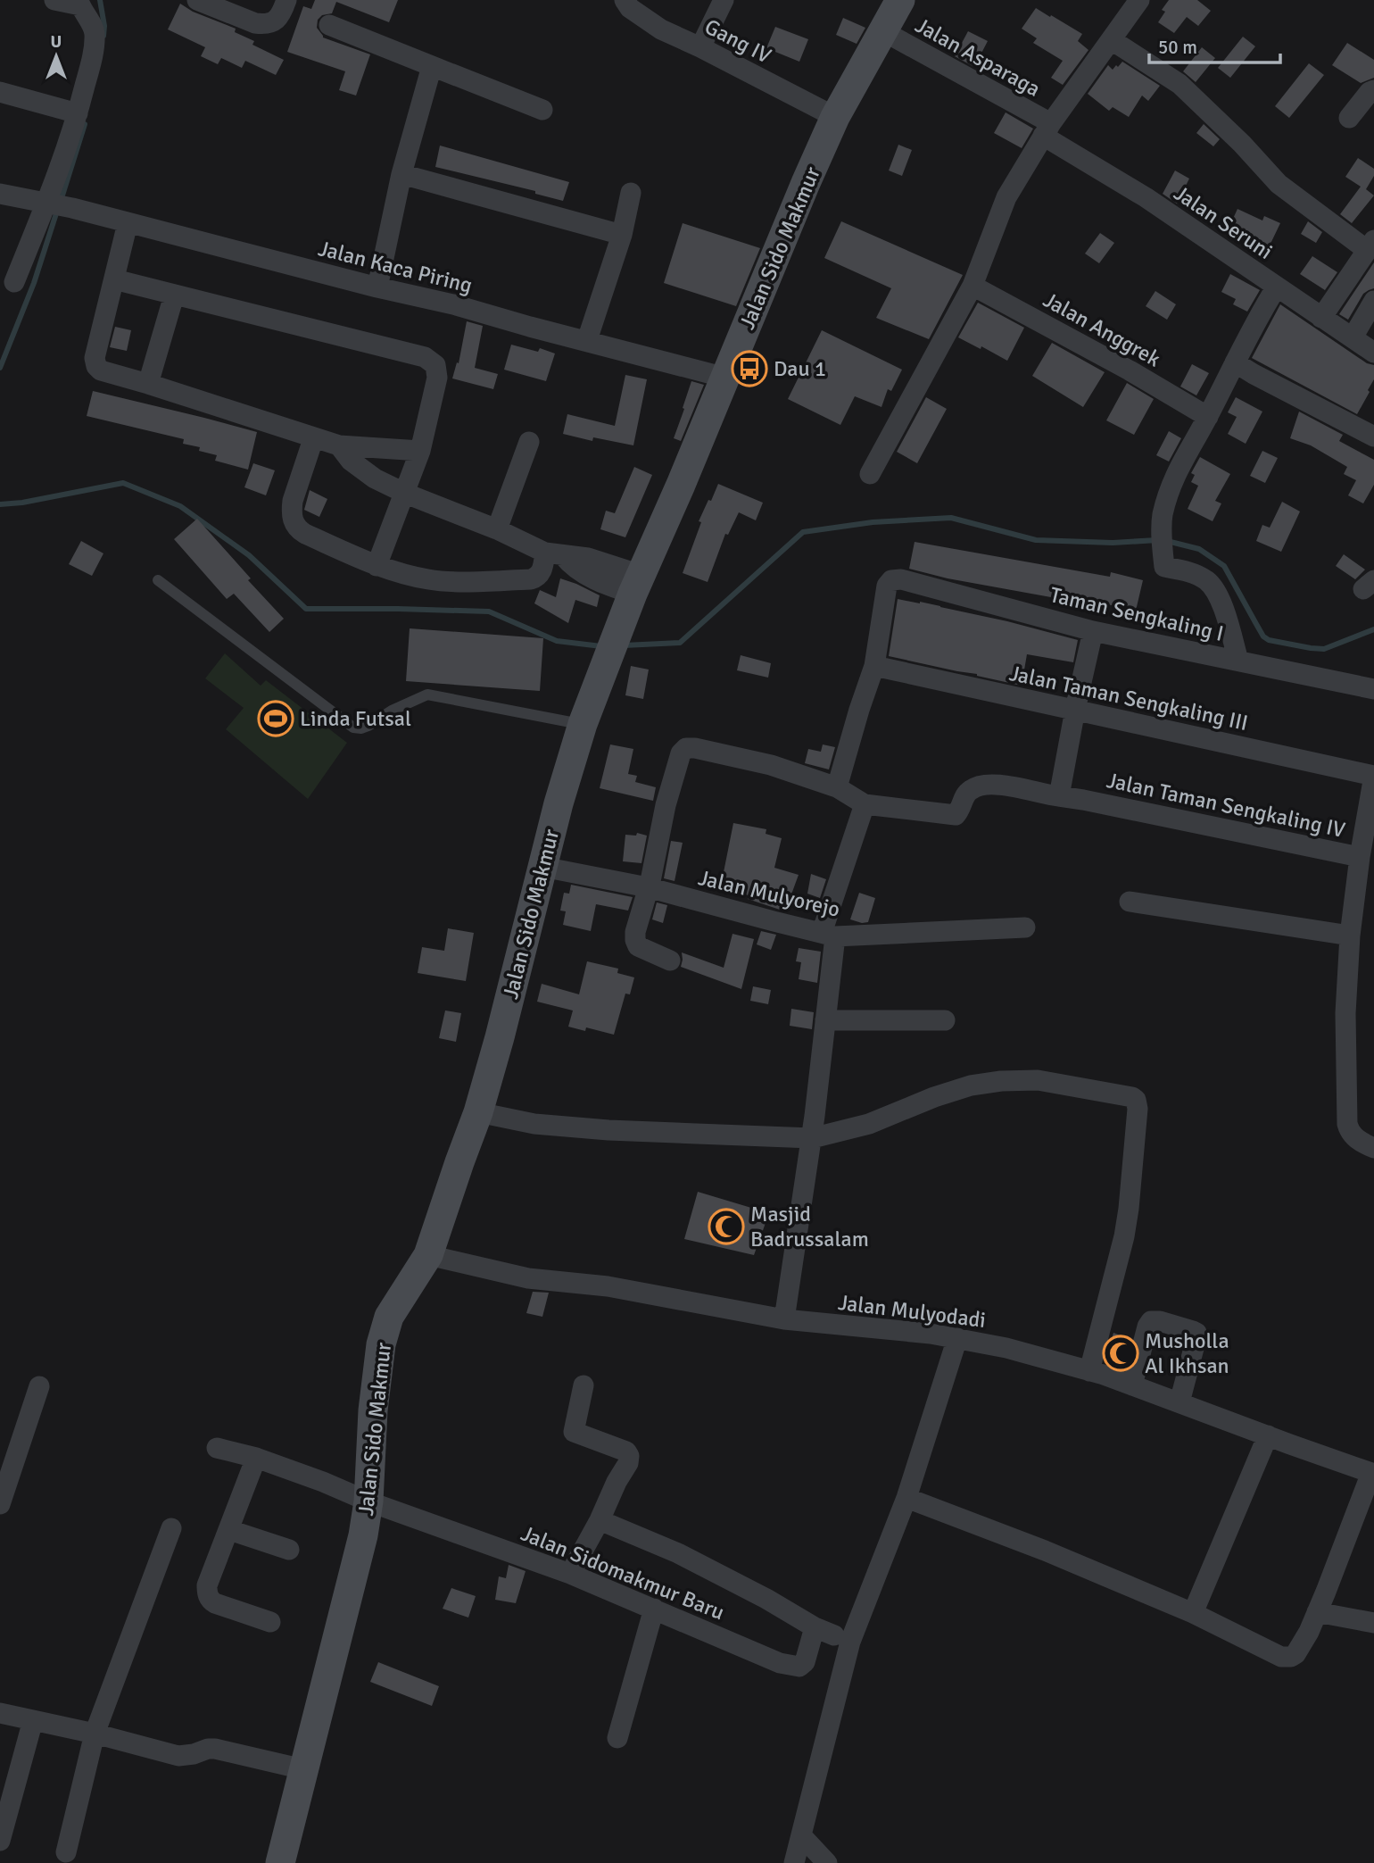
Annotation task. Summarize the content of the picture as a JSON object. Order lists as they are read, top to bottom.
{
  "streets": {
    "main road": ["Jalan Sido Makmur"],
    "street": [
      "Gang IV",
      "Jalan Asparaga",
      "Jalan Seruni",
      "Jalan Kaca Piring",
      "Jalan Anggrek",
      "Taman Sengkaling I",
      "Jalan Taman Sengkaling III",
      "Jalan Taman Sengkaling IV",
      "Jalan Mulyorejo",
      "Jalan Mulyodadi",
      "Jalan Sidomakmur Baru"
    ]
  },
  "crossings": [
    ["Gang IV", "Jalan Sido Makmur"],
    ["Jalan Asparaga", "Jalan Seruni"],
    ["Jalan Asparaga", "Jalan Sido Makmur"],
    ["Jalan Sido Makmur", "Jalan Kaca Piring"],
    ["Jalan Sido Makmur", "Jalan Mulyorejo"],
    ["Jalan Sido Makmur", "Jalan Mulyodadi"],
    ["Jalan Sido Makmur", "Jalan Sidomakmur Baru"],
    ["Taman Sengkaling I", "Jalan Taman Sengkaling III"]
  ],
  "places": {
    "bus stop": ["Dau 1"],
    "sports": ["Linda Futsal"],
    "mosque": ["Masjid Badrussalam", "Musholla Al Ikhsan"]
  },
  "scale_bar": "50 m",
  "north": "top"
}
